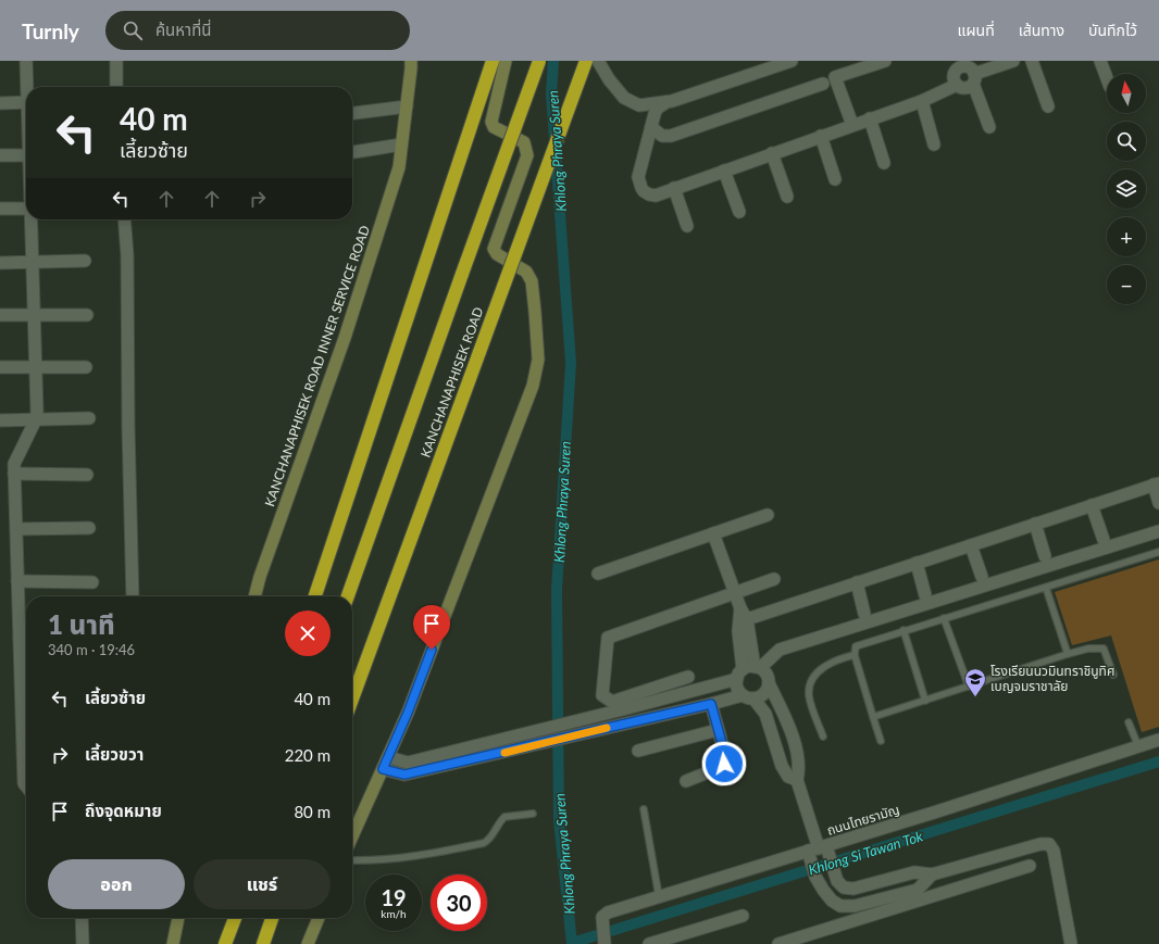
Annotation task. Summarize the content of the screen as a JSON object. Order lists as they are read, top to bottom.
{
  "streets": {
    "highway": ["KANCHANAPHISEK ROAD"],
    "main road": ["KANCHANAPHISEK ROAD INNER SERVICE ROAD"],
    "street": ["ถนนไทยรามัญ"]
  },
  "water": ["Khlong Phraya Suren", "Khlong Si Tawan Tok"],
  "places": {
    "school or university": ["โรงเรียนนวมินทราชินูทิศ เบญจมราชาลัย"]
  },
  "north": "top",
  "page": {
    "header": "Turnly",
    "search": "ค้นหาที่นี่",
    "nav": ["แผนที่", "เส้นทาง", "บันทึกไว้"],
    "map_buttons": ["+", "−"],
    "turn": ["40 m", "เลี้ยวซ้าย"],
    "heading": ["1 นาที", "340 m · 19:46"],
    "list": [
      {
        "name": "เลี้ยวซ้าย",
        "value": "40 m"
      },
      {
        "name": "เลี้ยวขวา",
        "value": "220 m"
      },
      {
        "name": "ถึงจุดหมาย",
        "value": "80 m"
      }
    ],
    "buttons": ["ออก", "แชร์"],
    "speed": "19 km/h",
    "limit": "30"
  }
}
